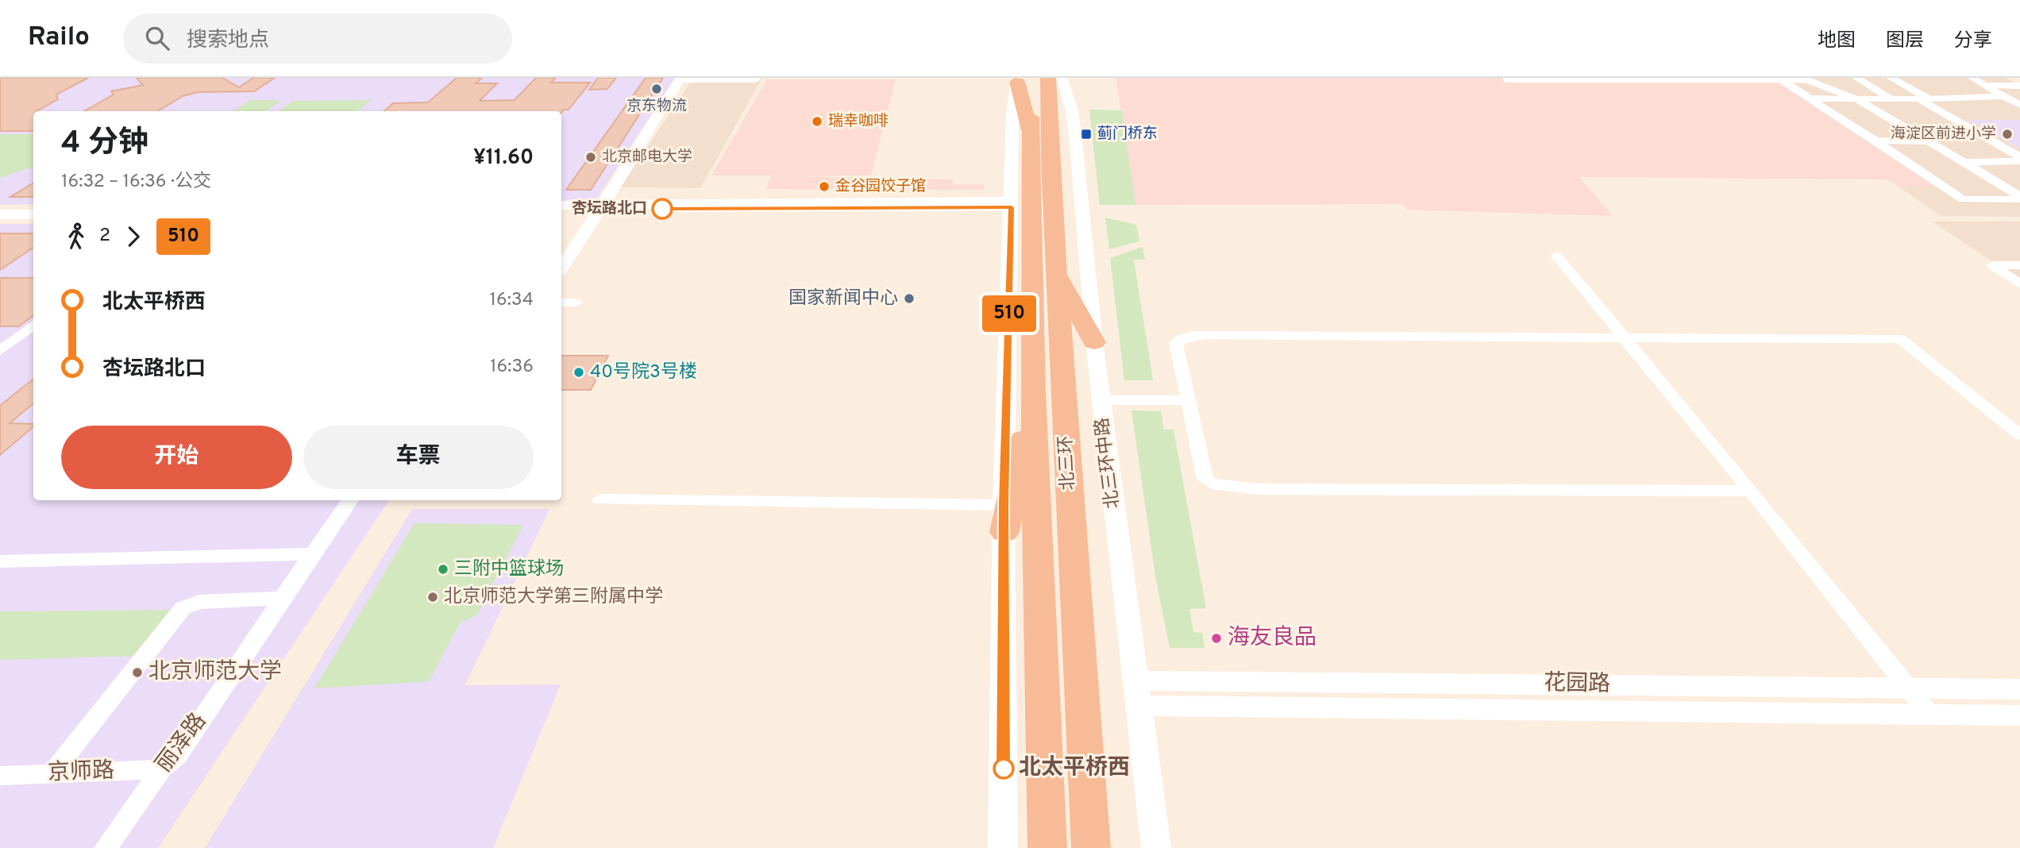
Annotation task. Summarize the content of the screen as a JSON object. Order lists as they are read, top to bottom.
{
  "streets": {
    "highway": ["北三环"],
    "street": [
      "北三环中路",
      "花园路",
      "丽泽路",
      "京师路"
    ]
  },
  "crossings": [
    ["北三环", "北三环中路"],
    ["北三环中路", "花园路"],
    ["丽泽路", "京师路"]
  ],
  "places": {
    "other": [
      "京东物流",
      "瑞幸咖啡",
      "海淀区前进小学",
      "北京邮电大学",
      "金谷园饺子馆",
      "杏坛路北口",
      "国家新闻中心",
      "40号院3号楼",
      "三附中篮球场",
      "北京师范大学第三附属中学",
      "海友良品",
      "北京师范大学",
      "北太平桥西"
    ],
    "transit": ["蓟门桥东"]
  },
  "lines": ["bus line 510"],
  "page": {
    "header": "Railo",
    "search": "搜索地点",
    "nav": ["地图", "图层", "分享"],
    "on_map": "510",
    "heading": ["4 分钟", "16:32 – 16:36 · 公交", "¥11.60"],
    "legs": ["2", "510"],
    "list": [
      {
        "name": "北太平桥西",
        "value": "16:34"
      },
      {
        "name": "杏坛路北口",
        "value": "16:36"
      }
    ],
    "buttons": ["开始", "车票"]
  }
}
